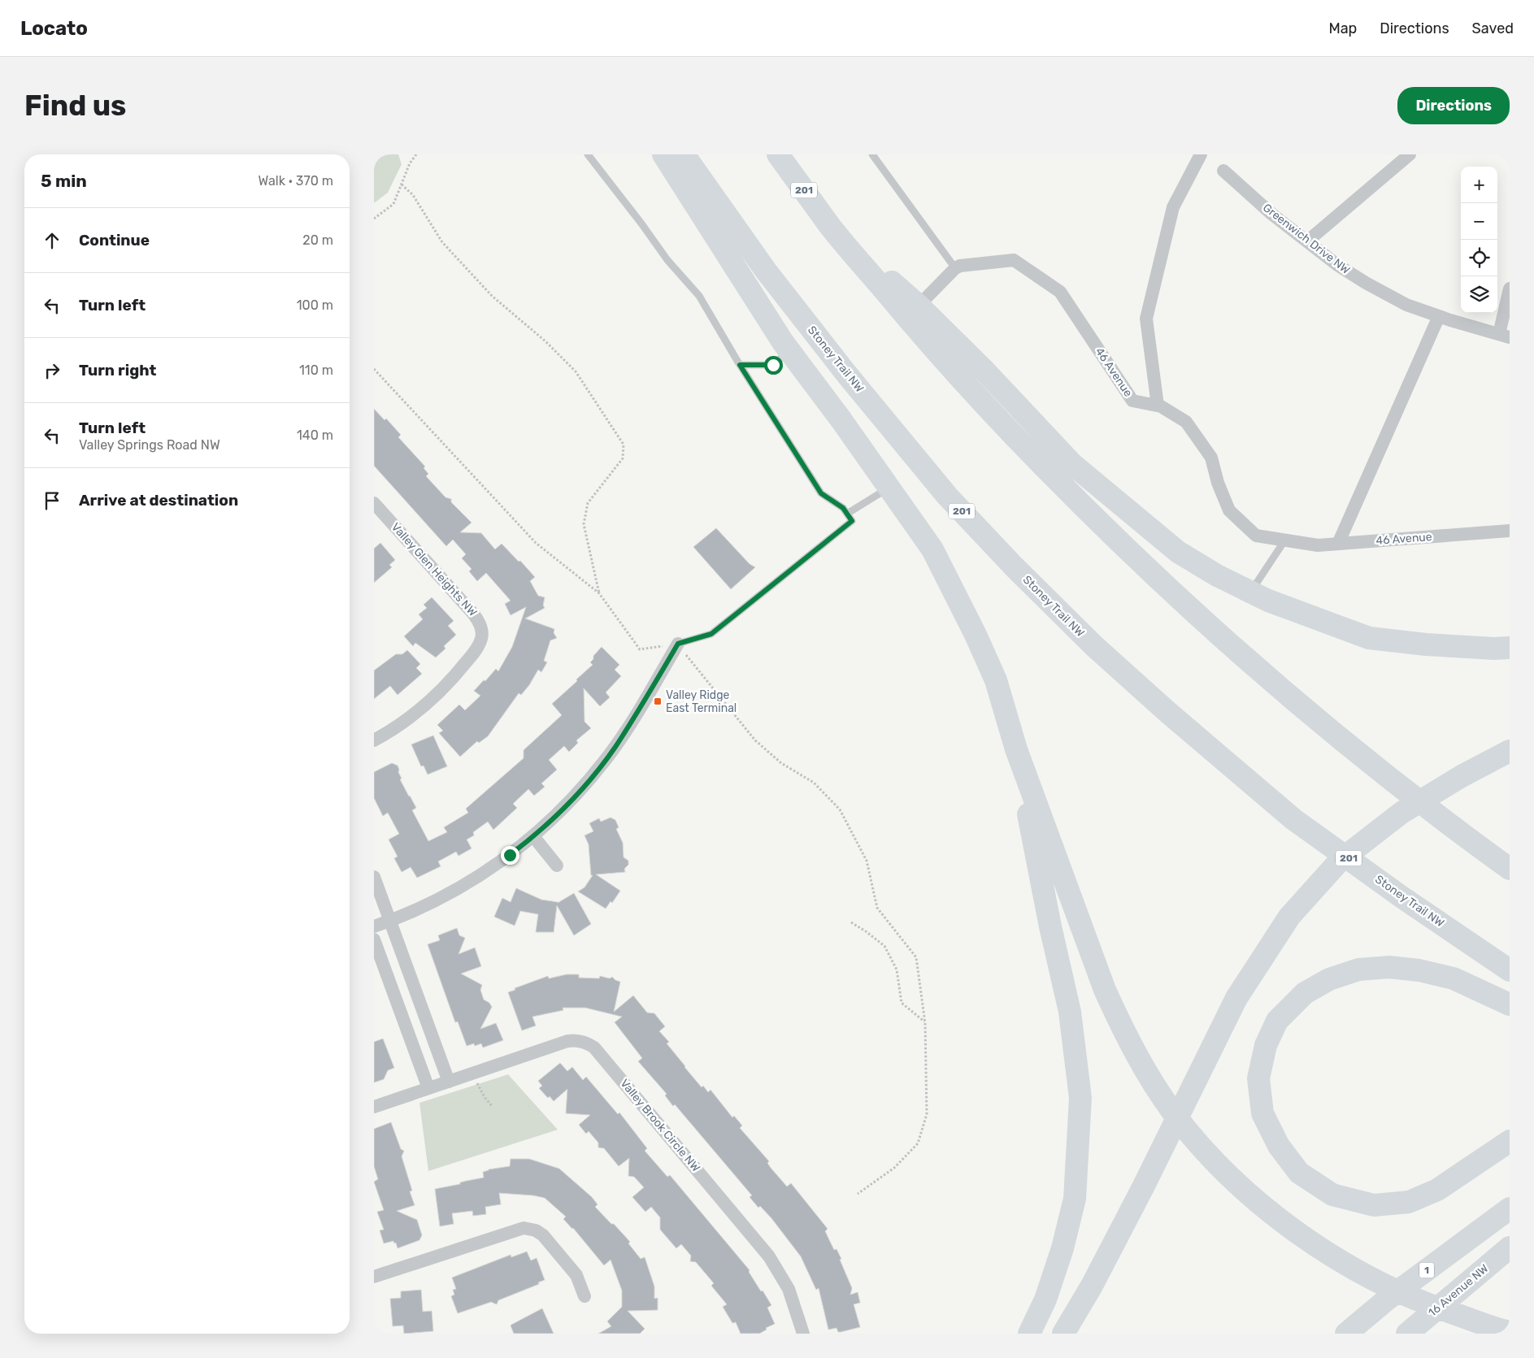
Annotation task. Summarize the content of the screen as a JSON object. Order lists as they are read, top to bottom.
{
  "streets": {
    "highway": [
      "201",
      "Stoney Trail NW",
      "1",
      "16 Avenue NW"
    ],
    "street": [
      "Greenwich Drive NW",
      "46 Avenue",
      "Valley Glen Heights NW",
      "Valley Brook Circle NW"
    ]
  },
  "places": {
    "transit": ["Valley Ridge East Terminal"]
  },
  "page": {
    "header": "Locato",
    "nav": ["Map", "Directions", "Saved"],
    "buttons": "Directions",
    "title": "Find us",
    "heading": ["5 min", "Walk · 370 m"],
    "map_buttons": ["+", "−"],
    "list": [
      ["Continue", "20 m"],
      ["Turn left", "100 m"],
      ["Turn right", "110 m"],
      ["Turn left", "Valley Springs Road NW", "140 m"],
      "Arrive at destination"
    ]
  }
}
